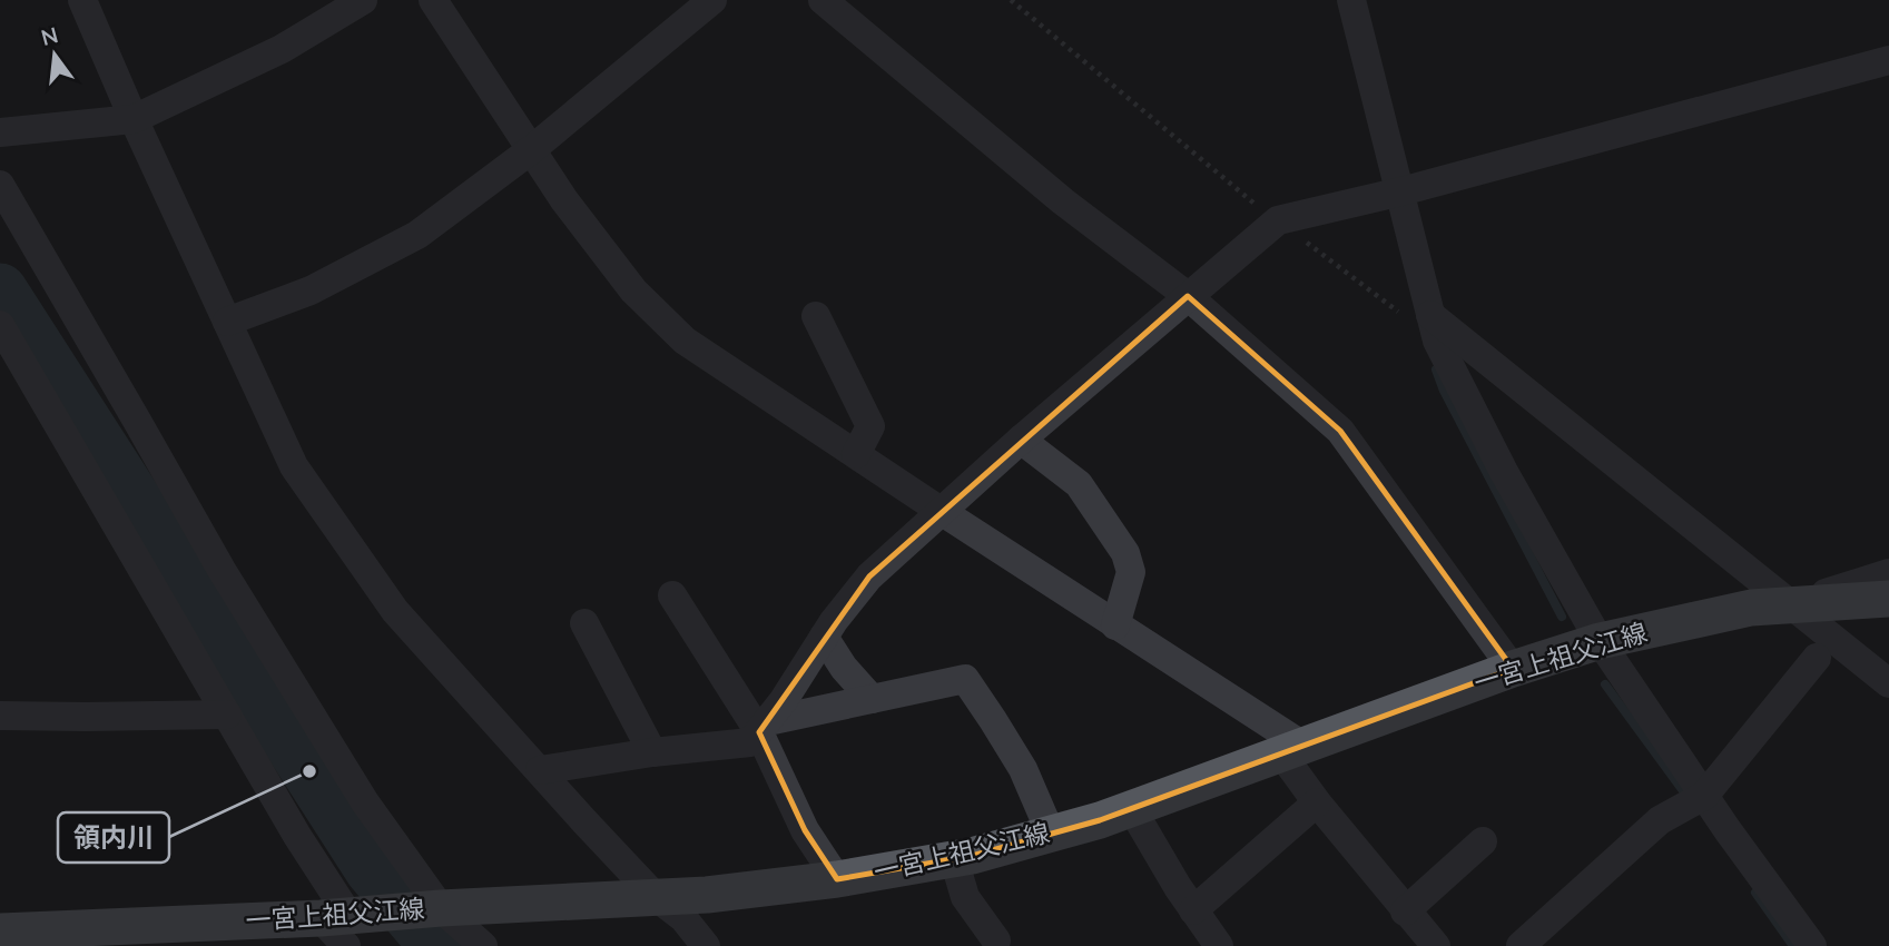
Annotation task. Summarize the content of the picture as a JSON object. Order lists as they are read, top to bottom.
{
  "streets": {
    "main road": ["一宮上祖父江線"]
  },
  "places": ["領内川"],
  "north": "top"
}
